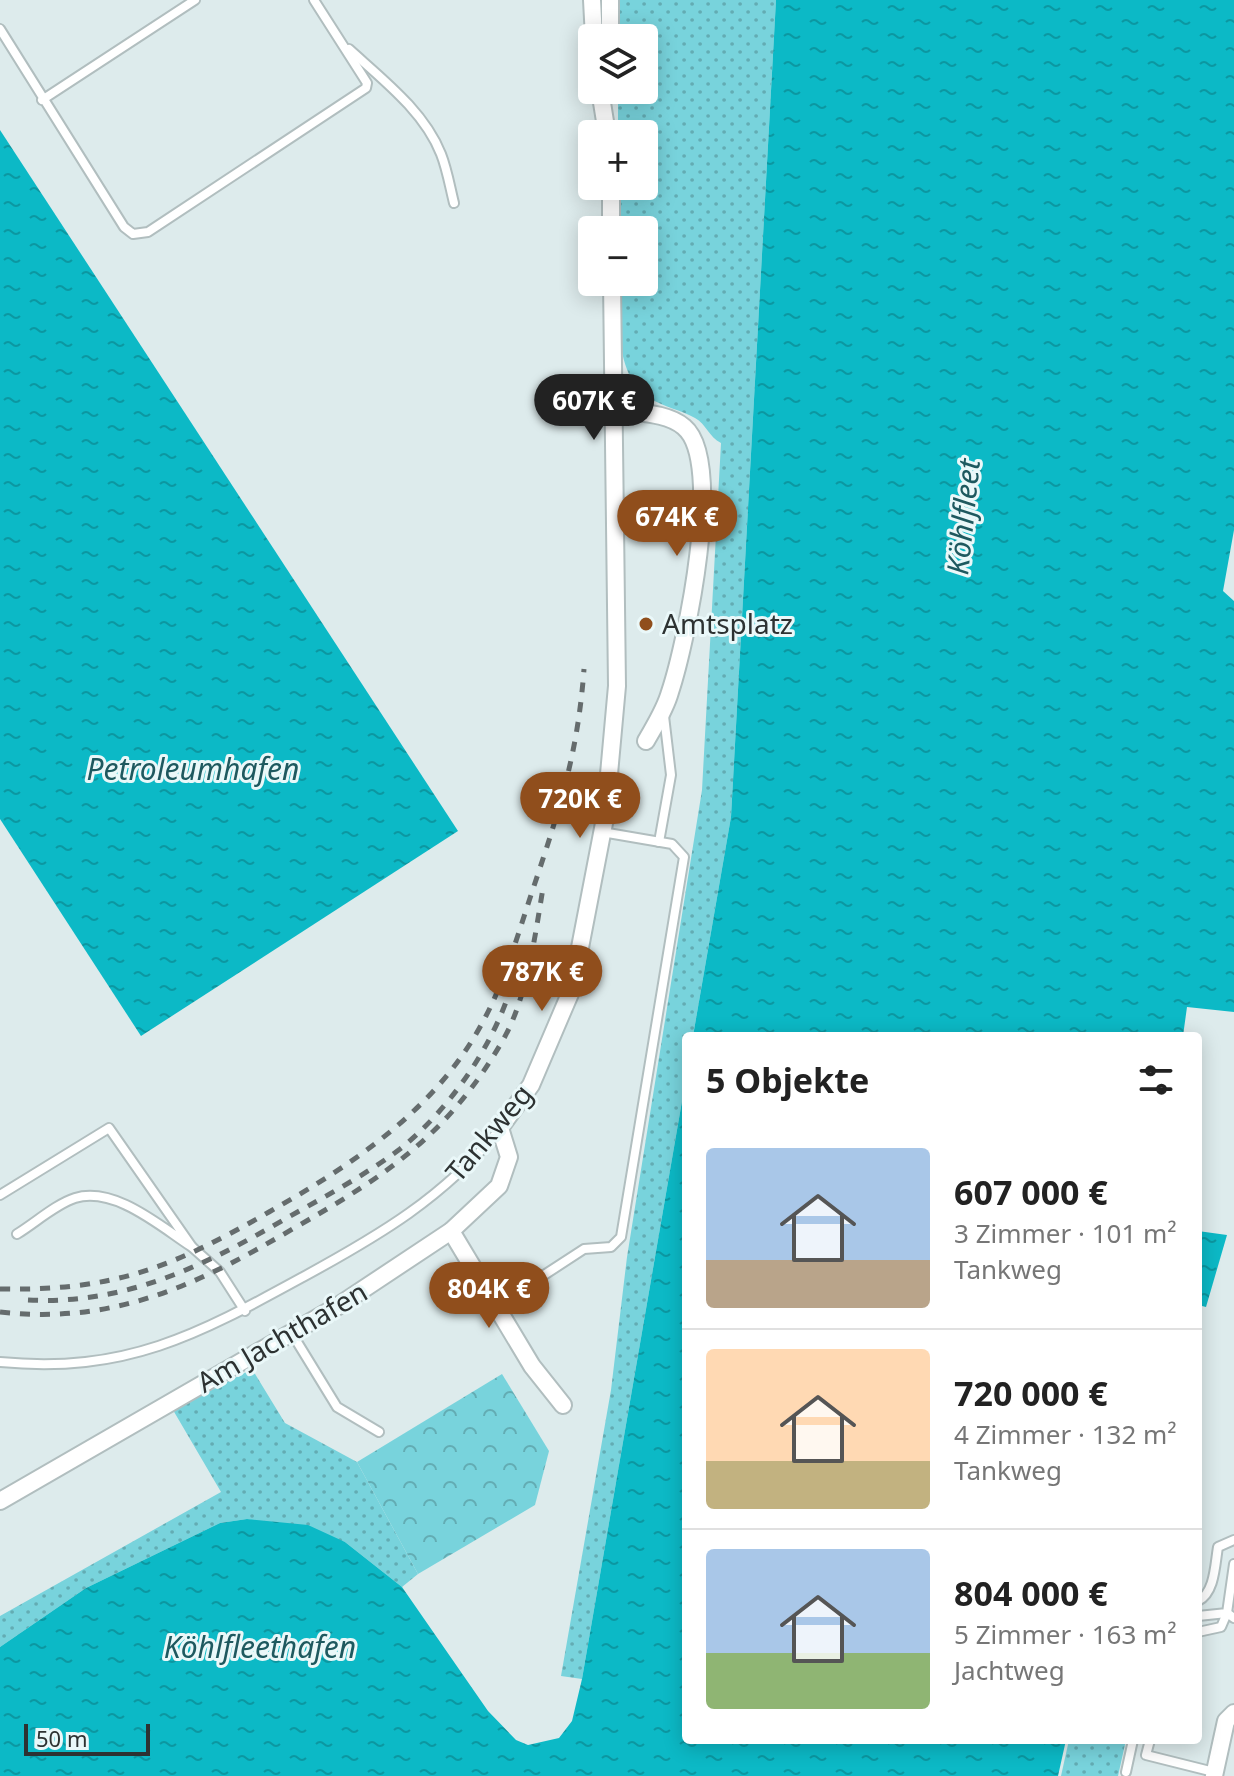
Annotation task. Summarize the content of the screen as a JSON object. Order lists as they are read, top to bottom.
{
  "streets": {
    "street": ["Tankweg", "Am Jachthafen"]
  },
  "crossings": [
    ["Tankweg", "Am Jachthafen"]
  ],
  "water": ["Köhlfleet", "Petroleumhafen", "Köhlfleethafen"],
  "places": ["Amtsplatz"],
  "scale_bar": "50 m",
  "page": {
    "map_buttons": ["+", "−"],
    "price": [
      "607K €",
      "674K €",
      "720K €",
      "787K €",
      "804K €"
    ],
    "heading": "5 Objekte",
    "list": [
      {
        "name": "607 000 €",
        "note": "3 Zimmer · 101 m² · Tankweg"
      },
      {
        "name": "720 000 €",
        "note": "4 Zimmer · 132 m² · Tankweg"
      },
      {
        "name": "804 000 €",
        "note": "5 Zimmer · 163 m² · Jachtweg"
      }
    ],
    "scale": "50 m"
  }
}
